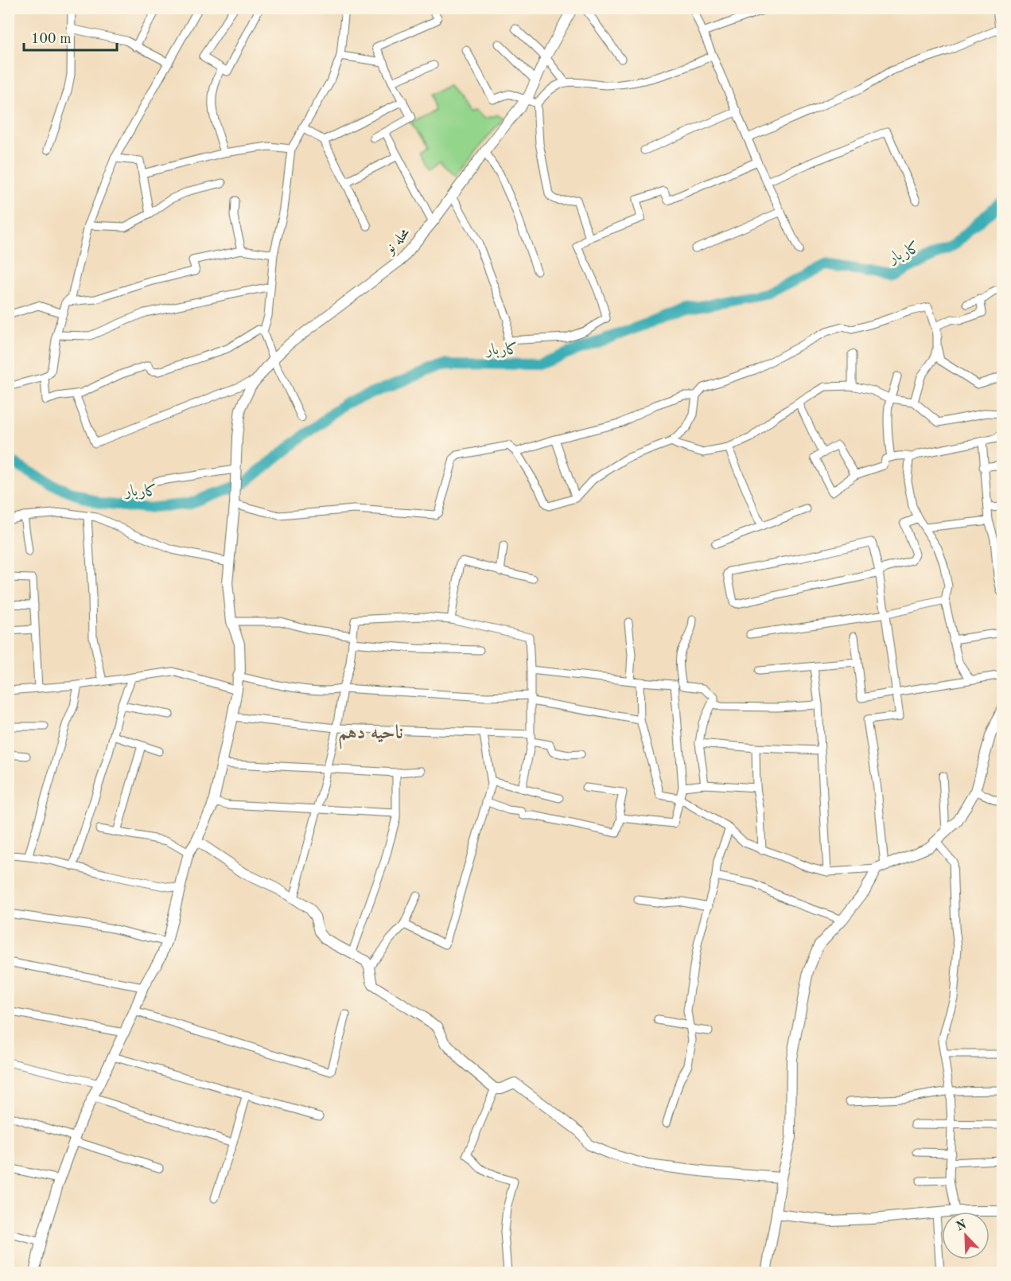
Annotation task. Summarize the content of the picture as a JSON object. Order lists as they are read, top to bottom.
{
  "streets": {
    "street": ["محله نو"]
  },
  "districts": ["ناحیه دهم"],
  "water": ["کاربار"],
  "scale_bar": "100 m",
  "north": "top left"
}
